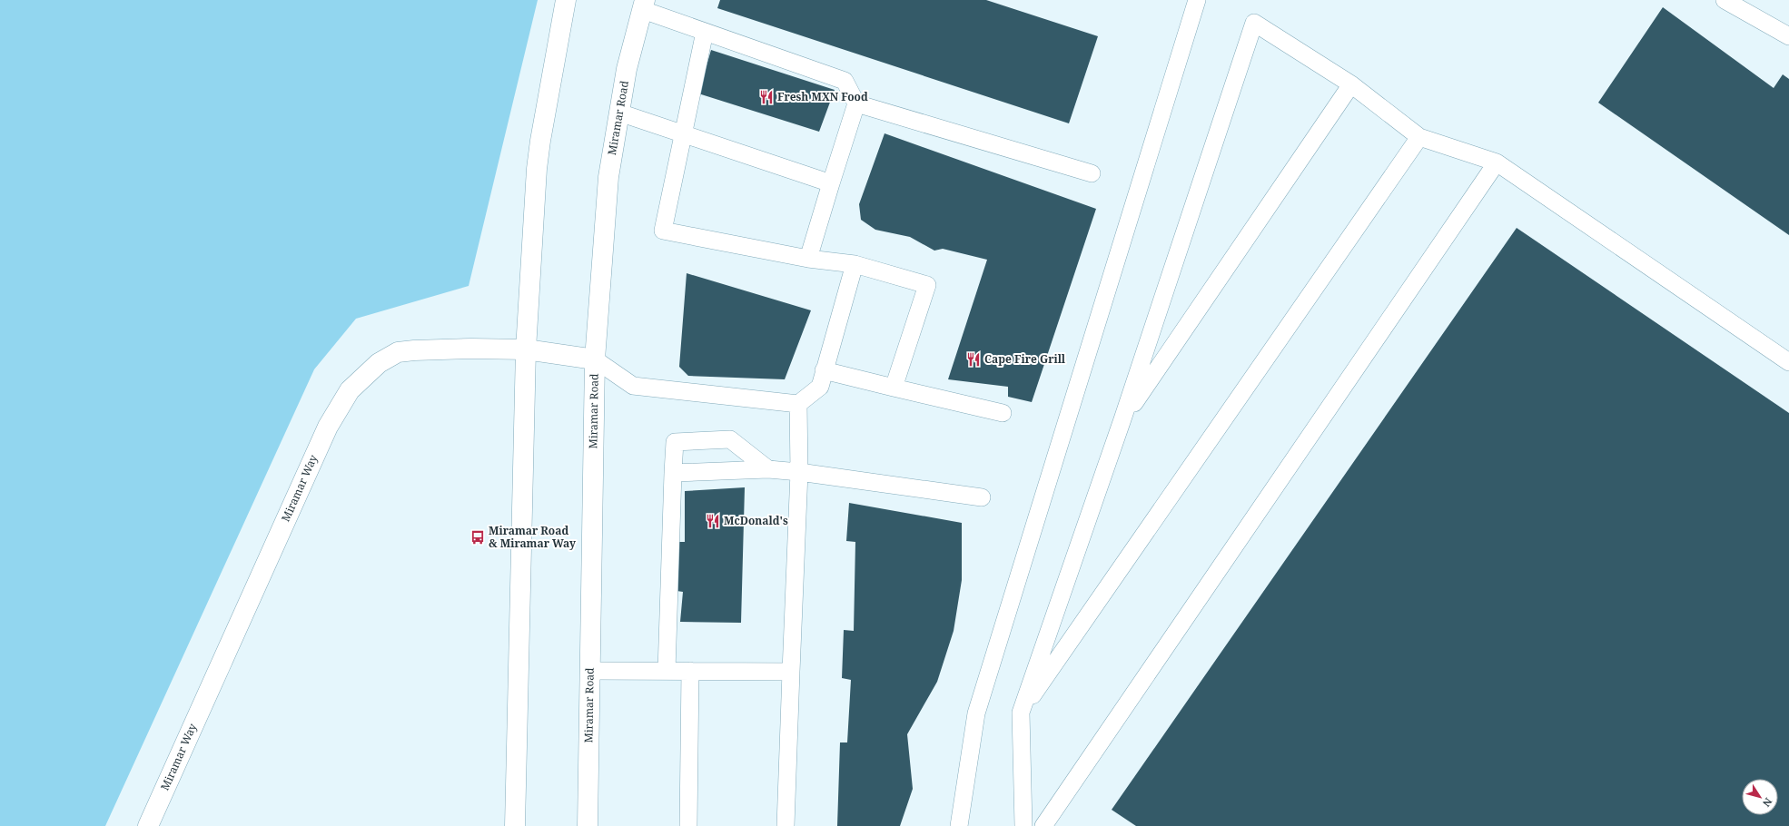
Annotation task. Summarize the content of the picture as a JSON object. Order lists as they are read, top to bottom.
{
  "streets": {
    "main road": ["Miramar Road", "Miramar Way"]
  },
  "crossings": [
    ["Miramar Road", "Miramar Way"]
  ],
  "places": {
    "restaurant": ["Fresh MXN Food", "Cape Fire Grill", "McDonald's"],
    "bus stop": ["Miramar Road & Miramar Way"]
  },
  "north": "bottom right"
}
